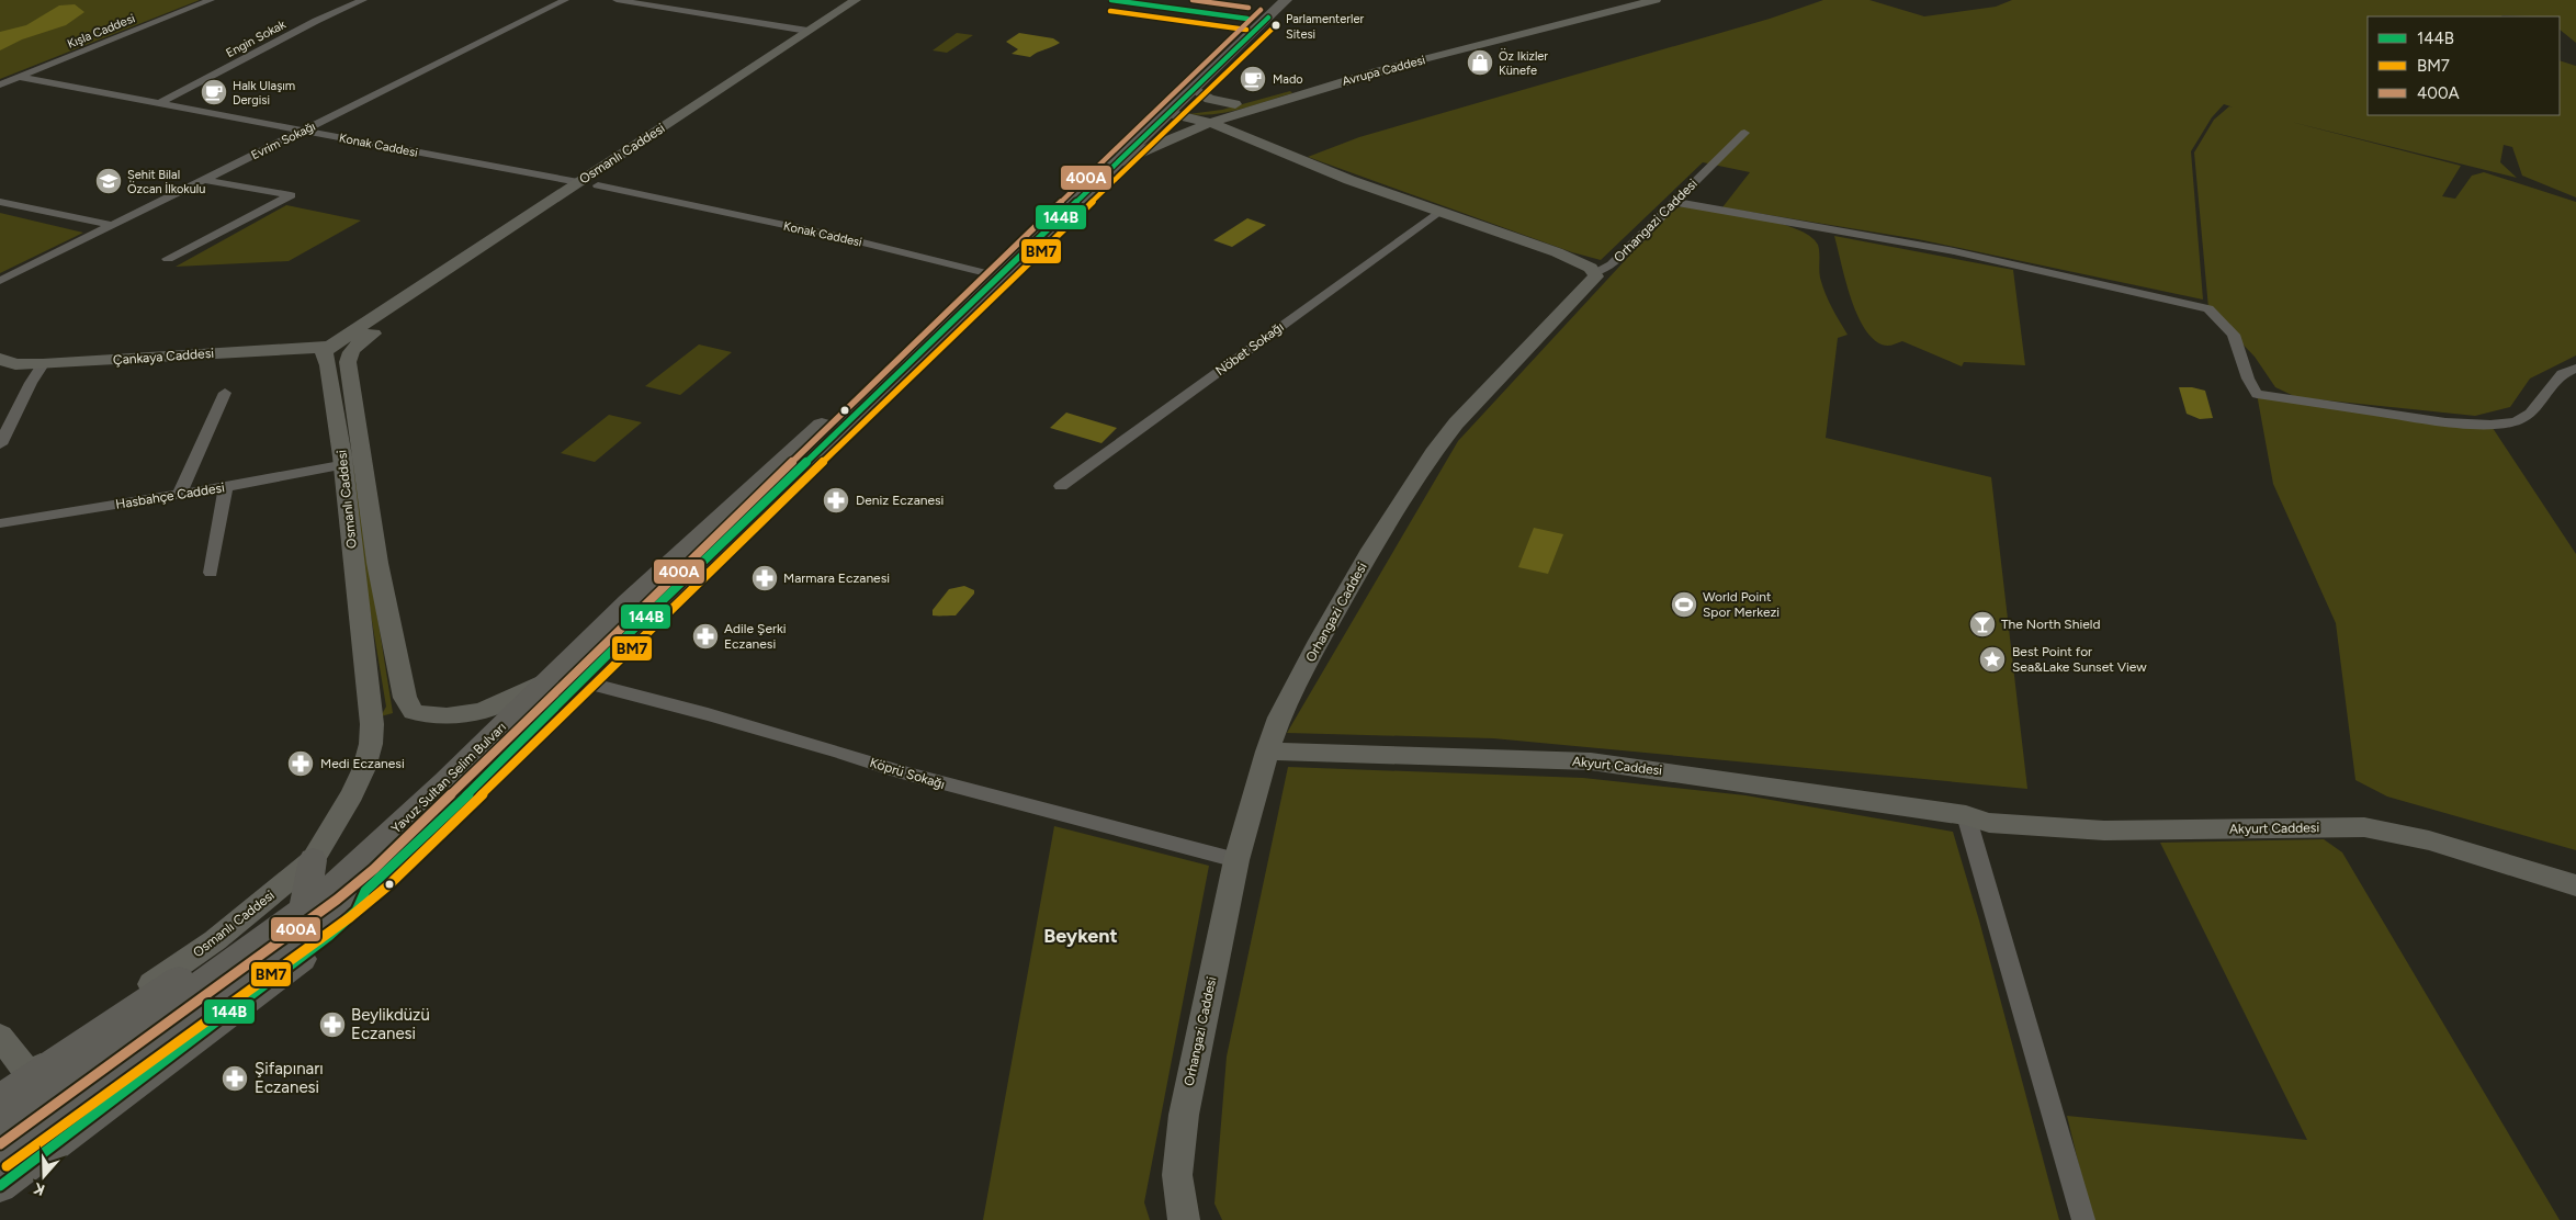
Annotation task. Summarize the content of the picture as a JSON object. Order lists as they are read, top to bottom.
{
  "streets": {
    "main road": [
      "Avrupa Caddesi",
      "Osmanlı Caddesi",
      "Orhangazi Caddesi",
      "Çankaya Caddesi",
      "Akyurt Caddesi",
      "Yavuz Sultan Selim Bulvarı"
    ],
    "street": [
      "Kışla Caddesi",
      "Engin Sokak",
      "Evrim Sokağı",
      "Konak Caddesi",
      "Nöbet Sokağı",
      "Hasbahçe Caddesi",
      "Köprü Sokağı"
    ]
  },
  "crossings": [
    ["Kışla Caddesi", "Konak Caddesi"],
    ["Engin Sokak", "Konak Caddesi"],
    ["Avrupa Caddesi", "Yavuz Sultan Selim Bulvarı"],
    ["Evrim Sokağı", "Konak Caddesi"],
    ["Konak Caddesi", "Osmanlı Caddesi"],
    ["Konak Caddesi", "Yavuz Sultan Selim Bulvarı"],
    ["Osmanlı Caddesi", "Çankaya Caddesi"],
    ["Osmanlı Caddesi", "Köprü Sokağı"],
    ["Osmanlı Caddesi", "Yavuz Sultan Selim Bulvarı"],
    ["Orhangazi Caddesi", "Akyurt Caddesi"],
    ["Orhangazi Caddesi", "Köprü Sokağı"],
    ["Köprü Sokağı", "Yavuz Sultan Selim Bulvarı"]
  ],
  "districts": ["Beykent"],
  "places": {
    "other": ["Parlamenterler Sitesi"],
    "shop": ["Öz Ikizler Künefe"],
    "cafe": ["Mado", "Halk Ulaşım Dergisi"],
    "school or university": ["Şehit Bilal Özcan İlkokulu"],
    "pharmacy": [
      "Deniz Eczanesi",
      "Marmara Eczanesi",
      "Adile Şerki Eczanesi",
      "Medi Eczanesi",
      "Beylikdüzü Eczanesi",
      "Şifapınarı Eczanesi"
    ],
    "sports": ["World Point Spor Merkezi"],
    "bar": ["The North Shield"],
    "place": ["Best Point for Sea&Lake Sunset View"]
  },
  "lines": ["transit line 144B", "transit line 400A", "transit line BM7"],
  "legend": ["144B", "BM7", "400A"],
  "north": "bottom"
}
